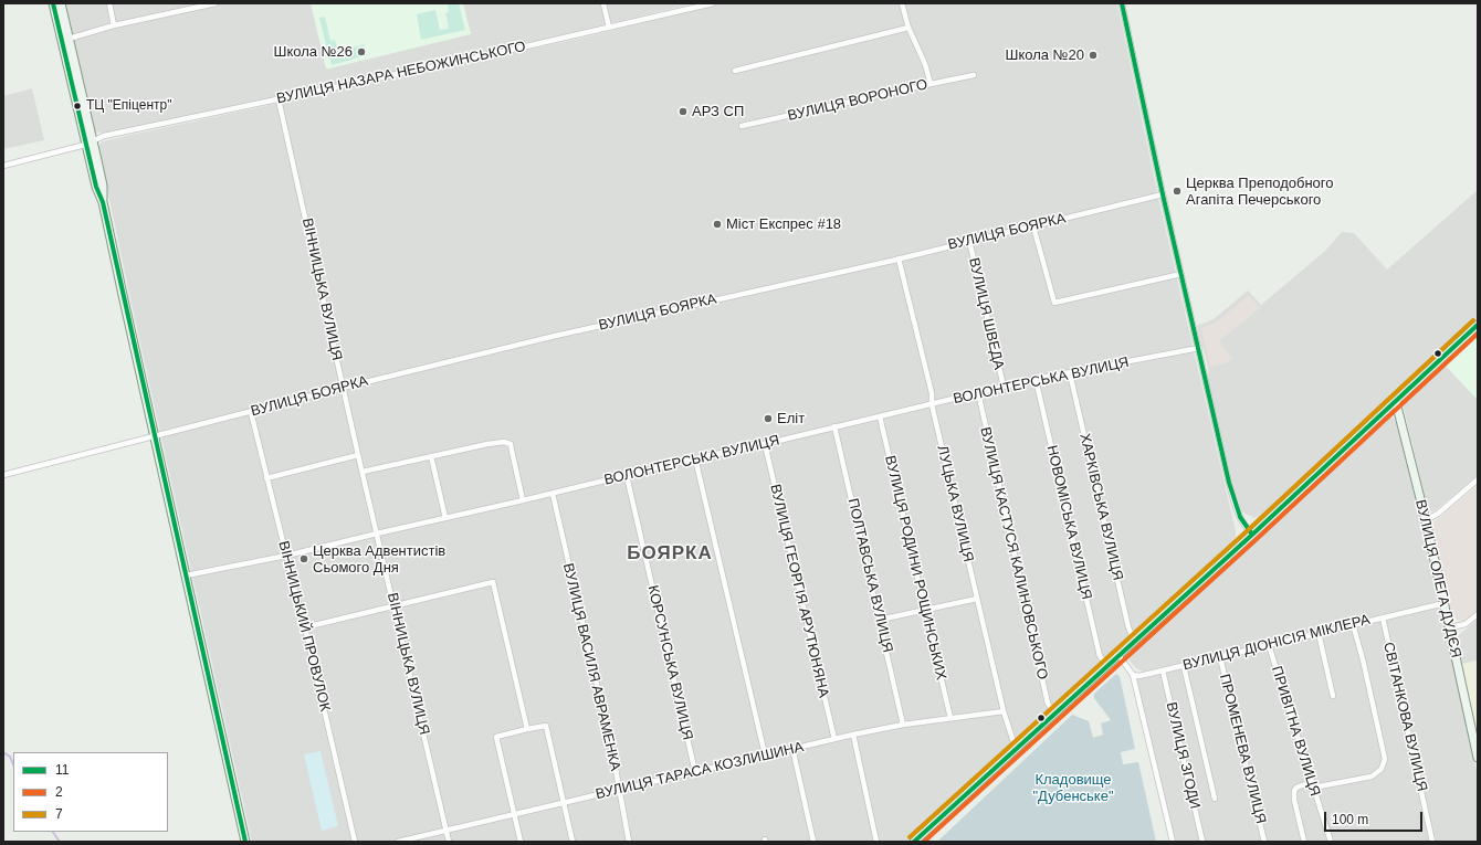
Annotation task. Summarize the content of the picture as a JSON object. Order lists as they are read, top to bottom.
{
  "streets": {
    "main road": ["ВУЛИЦЯ ОЛЕГА ДУДЄЯ"],
    "street": [
      "ВУЛИЦЯ НАЗАРА НЕБОЖИНСЬКОГО",
      "ВУЛИЦЯ ВОРОНОГО",
      "ВУЛИЦЯ БОЯРКА",
      "ВІННИЦЬКА ВУЛИЦЯ",
      "ВУЛИЦЯ ШВЕДА",
      "ВОЛОНТЕРСЬКА ВУЛИЦЯ",
      "ЛУЦЬКА ВУЛИЦЯ",
      "ХАРКІВСЬКА ВУЛИЦЯ",
      "НОВОМІСЬКА ВУЛИЦЯ",
      "ВУЛИЦЯ КАСТУСЯ КАЛИНОВСЬКОГО",
      "ВУЛИЦЯ РОДИНИ РОЩИНСЬКИХ",
      "ПОЛТАВСЬКА ВУЛИЦЯ",
      "ВУЛИЦЯ ГЕОРГІЯ АРУТЮНЯНА",
      "ВІННИЦЬКИЙ ПРОВУЛОК",
      "ВУЛИЦЯ ДІОНІСІЯ МІКЛЕРА",
      "КОРСУНСЬКА ВУЛИЦЯ",
      "ВУЛИЦЯ ВАСИЛЯ АВРАМЕНКА",
      "СВІТАНКОВА ВУЛИЦЯ",
      "ПРИВІТНА ВУЛИЦЯ",
      "ПРОМЕНЕВА ВУЛИЦЯ",
      "ВУЛИЦЯ ЗГОДИ",
      "ВУЛИЦЯ ТАРАСА КОЗЛИШИНА"
    ]
  },
  "crossings": [
    ["ВУЛИЦЯ НАЗАРА НЕБОЖИНСЬКОГО", "ВІННИЦЬКА ВУЛИЦЯ"],
    ["ВУЛИЦЯ БОЯРКА", "ВІННИЦЬКА ВУЛИЦЯ"],
    ["ВУЛИЦЯ БОЯРКА", "ВУЛИЦЯ ШВЕДА"],
    ["ВУЛИЦЯ БОЯРКА", "ЛУЦЬКА ВУЛИЦЯ"],
    ["ВУЛИЦЯ БОЯРКА", "ВІННИЦЬКИЙ ПРОВУЛОК"],
    ["ВІННИЦЬКА ВУЛИЦЯ", "ВОЛОНТЕРСЬКА ВУЛИЦЯ"],
    ["ВІННИЦЬКА ВУЛИЦЯ", "ВУЛИЦЯ ТАРАСА КОЗЛИШИНА"],
    ["ВУЛИЦЯ ШВЕДА", "ВОЛОНТЕРСЬКА ВУЛИЦЯ"],
    ["ВОЛОНТЕРСЬКА ВУЛИЦЯ", "ЛУЦЬКА ВУЛИЦЯ"],
    ["ВОЛОНТЕРСЬКА ВУЛИЦЯ", "ХАРКІВСЬКА ВУЛИЦЯ"],
    ["ВОЛОНТЕРСЬКА ВУЛИЦЯ", "НОВОМІСЬКА ВУЛИЦЯ"],
    ["ВОЛОНТЕРСЬКА ВУЛИЦЯ", "ВУЛИЦЯ КАСТУСЯ КАЛИНОВСЬКОГО"],
    ["ВОЛОНТЕРСЬКА ВУЛИЦЯ", "ВУЛИЦЯ РОДИНИ РОЩИНСЬКИХ"],
    ["ВОЛОНТЕРСЬКА ВУЛИЦЯ", "ПОЛТАВСЬКА ВУЛИЦЯ"],
    ["ВОЛОНТЕРСЬКА ВУЛИЦЯ", "ВУЛИЦЯ ГЕОРГІЯ АРУТЮНЯНА"],
    ["ВОЛОНТЕРСЬКА ВУЛИЦЯ", "ВІННИЦЬКИЙ ПРОВУЛОК"],
    ["ВОЛОНТЕРСЬКА ВУЛИЦЯ", "КОРСУНСЬКА ВУЛИЦЯ"],
    ["ВОЛОНТЕРСЬКА ВУЛИЦЯ", "ВУЛИЦЯ ВАСИЛЯ АВРАМЕНКА"],
    ["ЛУЦЬКА ВУЛИЦЯ", "ВУЛИЦЯ ТАРАСА КОЗЛИШИНА"],
    ["ВУЛИЦЯ РОДИНИ РОЩИНСЬКИХ", "ВУЛИЦЯ ТАРАСА КОЗЛИШИНА"],
    ["ПОЛТАВСЬКА ВУЛИЦЯ", "ВУЛИЦЯ ТАРАСА КОЗЛИШИНА"],
    ["ВУЛИЦЯ ОЛЕГА ДУДЄЯ", "ВУЛИЦЯ ДІОНІСІЯ МІКЛЕРА"],
    ["ВУЛИЦЯ ГЕОРГІЯ АРУТЮНЯНА", "ВУЛИЦЯ ТАРАСА КОЗЛИШИНА"],
    ["ВУЛИЦЯ ДІОНІСІЯ МІКЛЕРА", "СВІТАНКОВА ВУЛИЦЯ"],
    ["ВУЛИЦЯ ДІОНІСІЯ МІКЛЕРА", "ПРИВІТНА ВУЛИЦЯ"],
    ["ВУЛИЦЯ ДІОНІСІЯ МІКЛЕРА", "ПРОМЕНЕВА ВУЛИЦЯ"],
    ["ВУЛИЦЯ ДІОНІСІЯ МІКЛЕРА", "ВУЛИЦЯ ЗГОДИ"],
    ["КОРСУНСЬКА ВУЛИЦЯ", "ВУЛИЦЯ ТАРАСА КОЗЛИШИНА"],
    ["ВУЛИЦЯ ВАСИЛЯ АВРАМЕНКА", "ВУЛИЦЯ ТАРАСА КОЗЛИШИНА"]
  ],
  "districts": ["БОЯРКА"],
  "parks": ["Кладовище \"Дубенське\""],
  "places": [
    "Школа №26",
    "Школа №20",
    "ТЦ \"Епіцентр\"",
    "АРЗ СП",
    "Церква Преподобного Агапіта Печерського",
    "Міст Експрес #18",
    "Еліт",
    "Церква Адвентистів Сьомого Дня"
  ],
  "lines": ["transit line 11", "transit line 7", "transit line 2"],
  "legend": ["11", "2", "7"],
  "scale_bar": "100 m"
}
